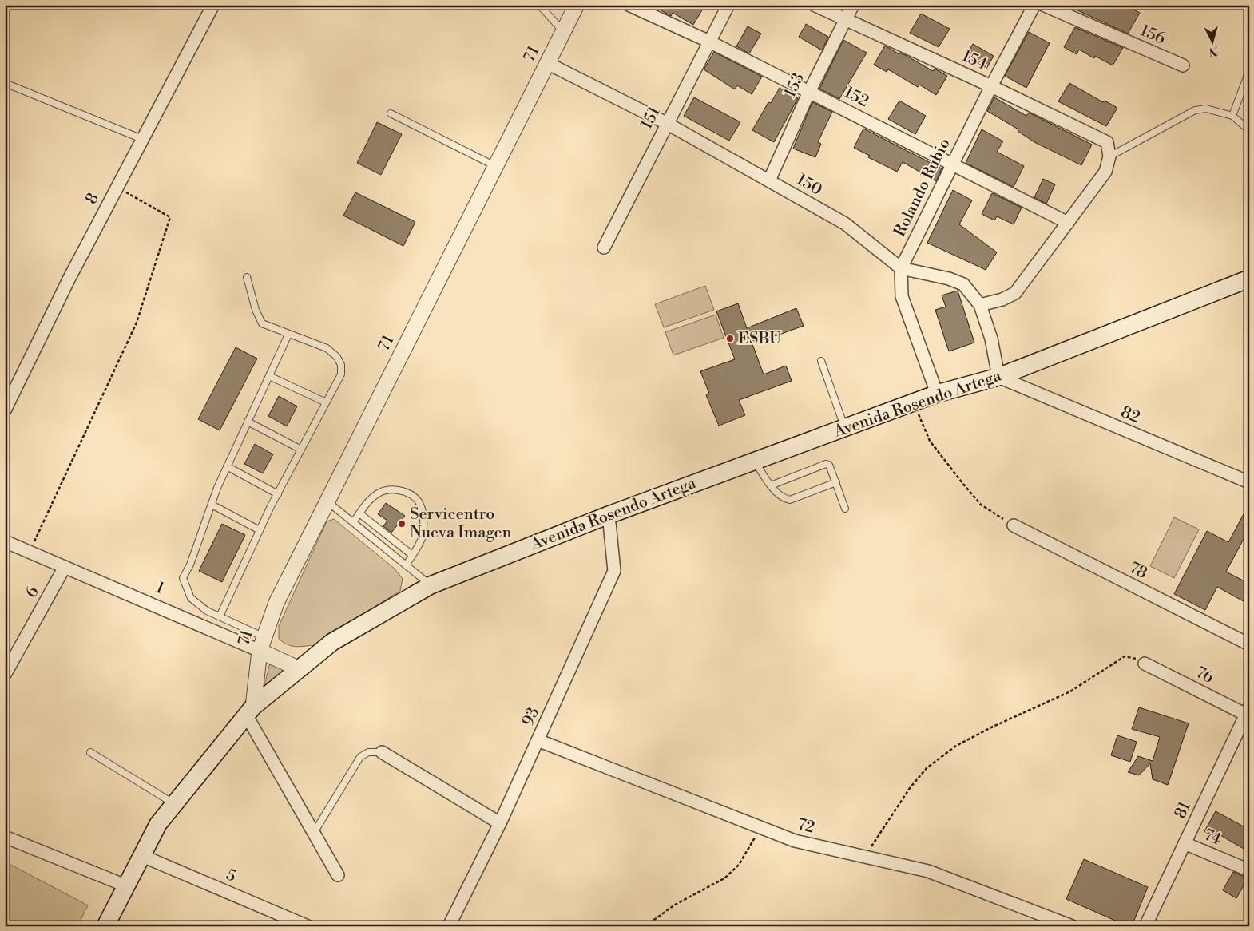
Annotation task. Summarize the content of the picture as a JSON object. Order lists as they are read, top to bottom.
{
  "streets": {
    "main road": ["Avenida Rosendo Artega"],
    "street": [
      "156",
      "71",
      "154",
      "153",
      "152",
      "151",
      "150",
      "Rolando Rubio",
      "8",
      "82",
      "78",
      "1",
      "6",
      "76",
      "93",
      "81",
      "72",
      "74",
      "5"
    ]
  },
  "crossings": [
    ["71", "150"],
    ["71", "Avenida Rosendo Artega"],
    ["71", "1"],
    ["154", "153"],
    ["154", "Rolando Rubio"],
    ["153", "152"],
    ["153", "150"],
    ["152", "151"],
    ["152", "Rolando Rubio"],
    ["151", "150"],
    ["150", "Rolando Rubio"],
    ["150", "Avenida Rosendo Artega"],
    ["150", "82"],
    ["Rolando Rubio", "Avenida Rosendo Artega"],
    ["Avenida Rosendo Artega", "82"],
    ["Avenida Rosendo Artega", "1"],
    ["Avenida Rosendo Artega", "93"],
    ["Avenida Rosendo Artega", "5"],
    ["1", "6"],
    ["76", "81"],
    ["93", "72"],
    ["81", "74"]
  ],
  "places": ["ESBU", "Servicentro Nueva Imagen"],
  "north": "bottom"
}
